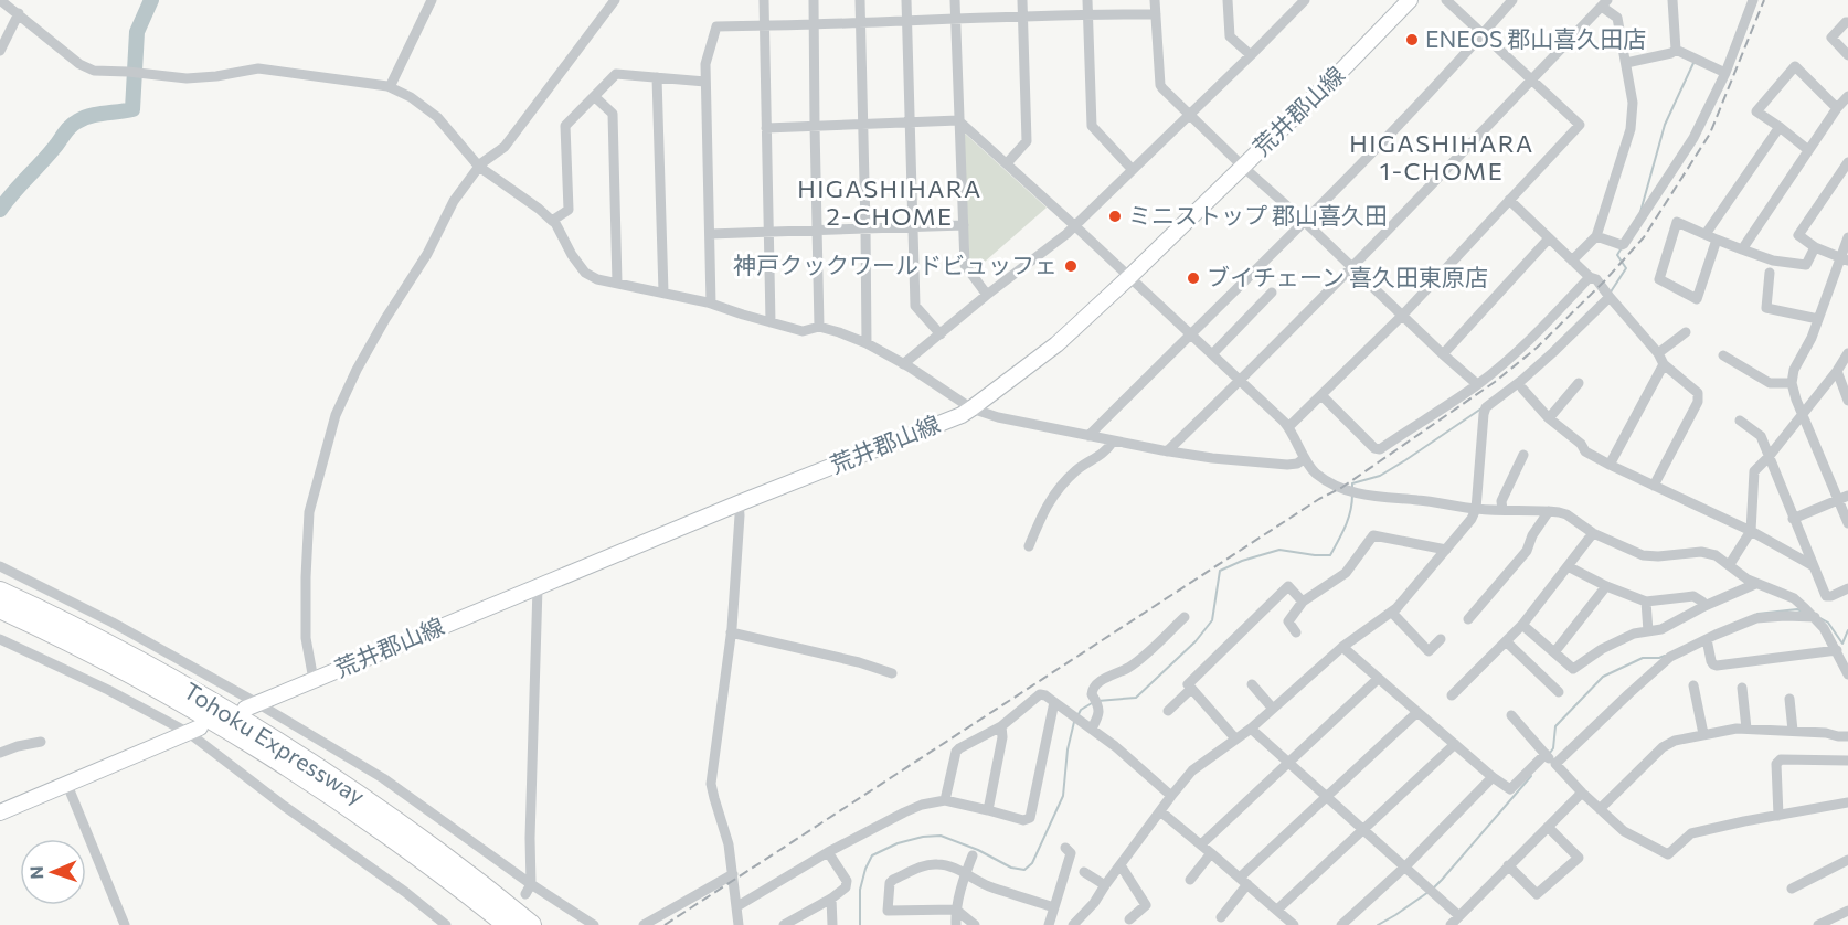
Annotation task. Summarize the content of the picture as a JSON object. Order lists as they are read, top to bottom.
{
  "streets": {
    "highway": ["Tohoku Expressway"],
    "main road": ["荒井郡山線"]
  },
  "districts": ["HIGASHIHARA 1-CHOME", "HIGASHIHARA 2-CHOME"],
  "places": [
    "ENEOS 郡山喜久田店",
    "ミニストップ 郡山喜久田",
    "神戸クックワールドビュッフェ",
    "ブイチェーン 喜久田東原店"
  ],
  "north": "left"
}
